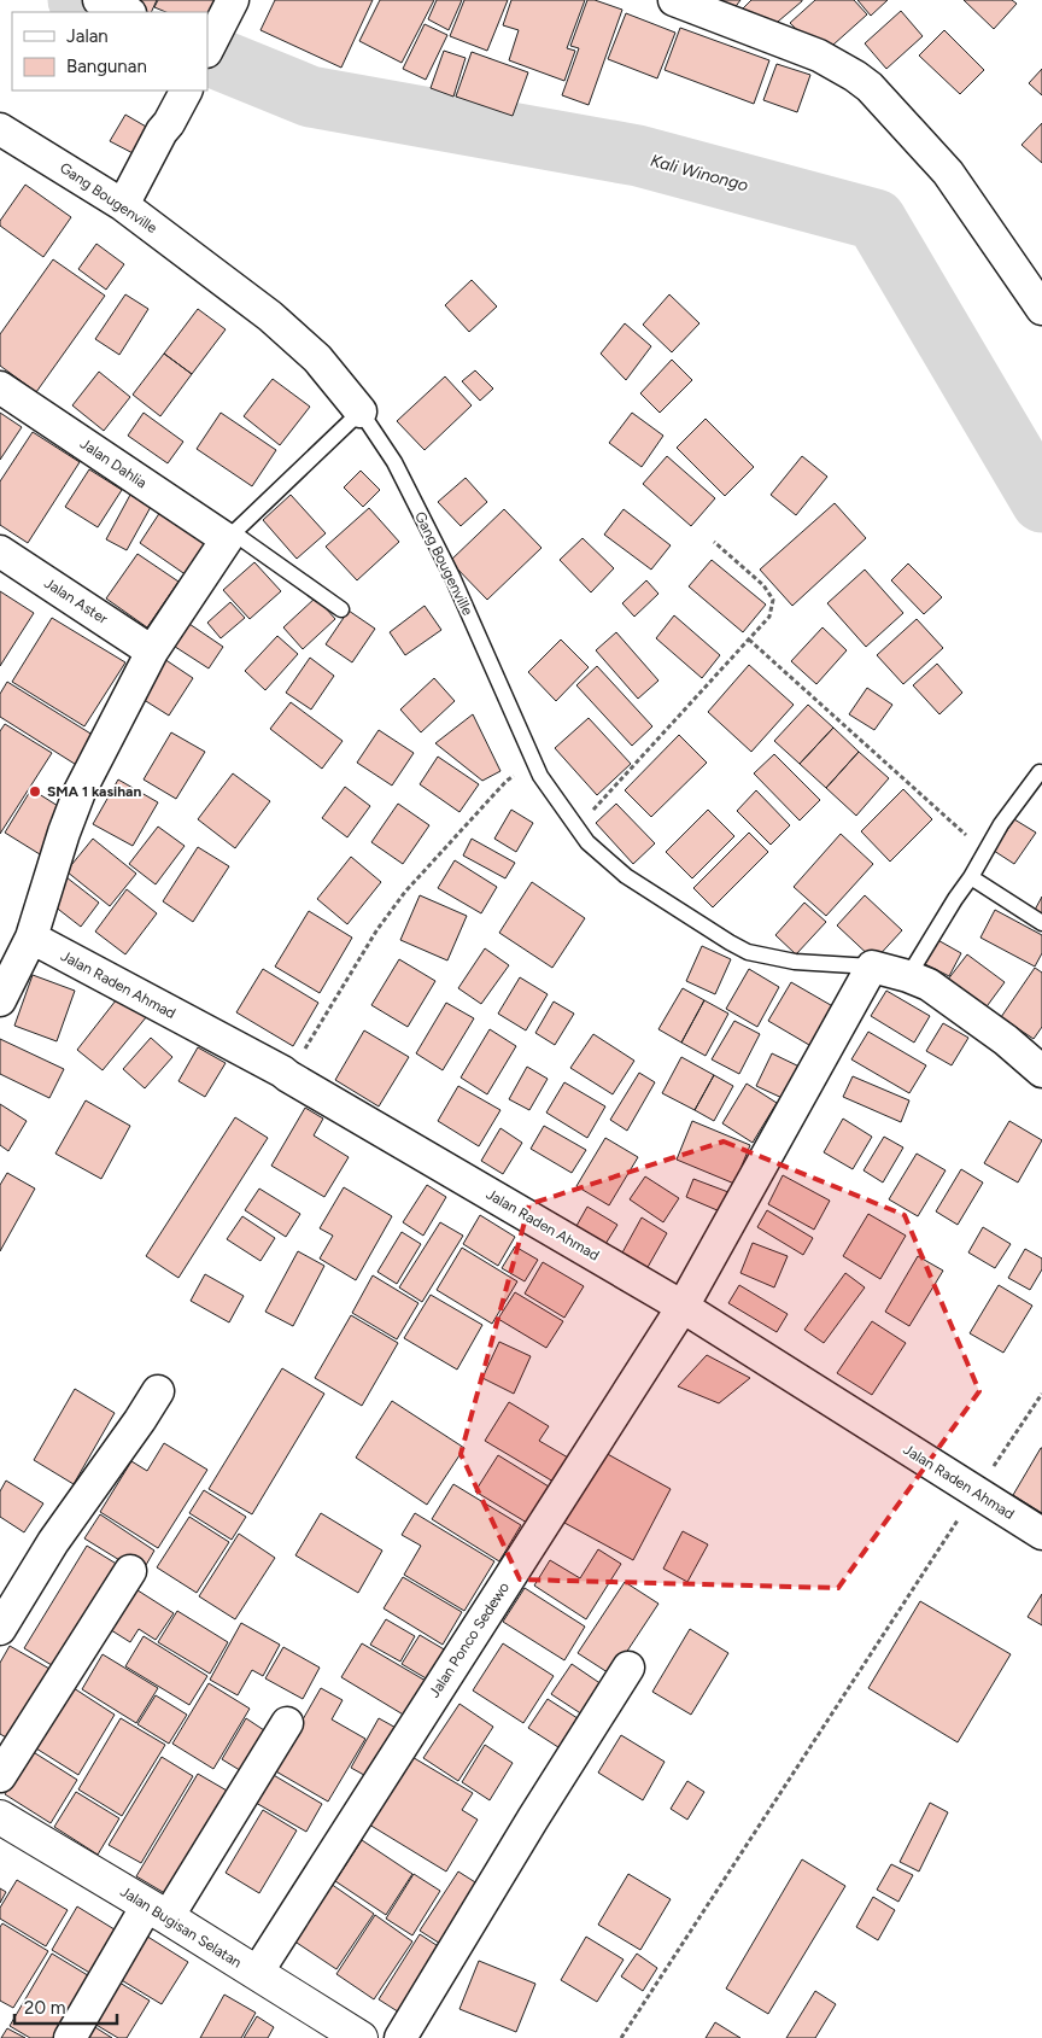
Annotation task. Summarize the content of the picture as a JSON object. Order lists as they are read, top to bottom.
{
  "streets": {
    "street": [
      "Gang Bougenville",
      "Jalan Dahlia",
      "Jalan Aster",
      "Jalan Raden Ahmad",
      "Jalan Ponco Sedewo",
      "Jalan Bugisan Selatan"
    ]
  },
  "crossings": [
    ["Gang Bougenville", "Jalan Ponco Sedewo"],
    ["Jalan Raden Ahmad", "Jalan Ponco Sedewo"],
    ["Jalan Ponco Sedewo", "Jalan Bugisan Selatan"]
  ],
  "water": ["Kali Winongo"],
  "places": ["SMA 1 kasihan"],
  "legend": ["Jalan", "Bangunan"],
  "scale_bar": "20 m"
}
